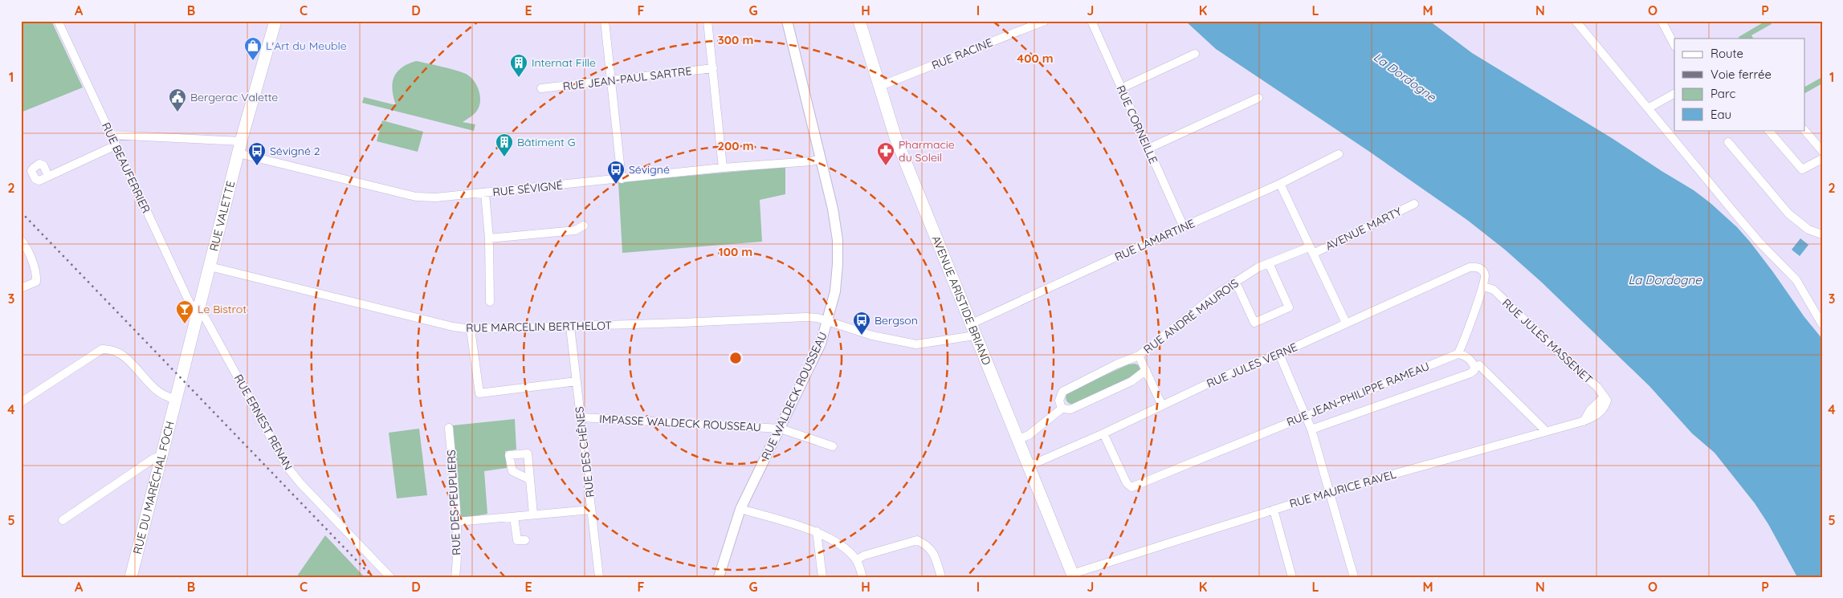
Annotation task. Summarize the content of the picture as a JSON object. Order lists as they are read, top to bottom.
{
  "streets": {
    "main road": ["RUE VALETTE", "AVENUE ARISTIDE BRIAND", "RUE DU MARÉCHAL FOCH"],
    "street": [
      "RUE RACINE",
      "RUE JEAN-PAUL SARTRE",
      "RUE CORNEILLE",
      "RUE BEAUFERRIER",
      "RUE SÉVIGNÉ",
      "AVENUE MARTY",
      "RUE LAMARTINE",
      "RUE ANDRÉ MAUROIS",
      "RUE MARCELIN BERTHELOT",
      "RUE JULES MASSENET",
      "RUE JULES VERNE",
      "RUE JEAN-PHILIPPE RAMEAU",
      "RUE WALDECK ROUSSEAU",
      "RUE ERNEST RENAN",
      "IMPASSE WALDECK ROUSSEAU",
      "RUE DES CHÊNES",
      "RUE MAURICE RAVEL",
      "RUE DES PEUPLIERS"
    ]
  },
  "crossings": [
    ["RUE RACINE", "AVENUE ARISTIDE BRIAND"],
    ["RUE CORNEILLE", "RUE LAMARTINE"],
    ["RUE BEAUFERRIER", "RUE VALETTE"],
    ["RUE BEAUFERRIER", "RUE ERNEST RENAN"],
    ["RUE SÉVIGNÉ", "RUE VALETTE"],
    ["RUE SÉVIGNÉ", "RUE WALDECK ROUSSEAU"],
    ["RUE VALETTE", "RUE MARCELIN BERTHELOT"],
    ["RUE VALETTE", "RUE ERNEST RENAN"],
    ["RUE VALETTE", "RUE DU MARÉCHAL FOCH"],
    ["AVENUE MARTY", "RUE ANDRÉ MAUROIS"],
    ["RUE LAMARTINE", "AVENUE ARISTIDE BRIAND"],
    ["RUE LAMARTINE", "RUE MARCELIN BERTHELOT"],
    ["RUE LAMARTINE", "RUE WALDECK ROUSSEAU"],
    ["AVENUE ARISTIDE BRIAND", "RUE ANDRÉ MAUROIS"],
    ["AVENUE ARISTIDE BRIAND", "RUE JULES VERNE"],
    ["AVENUE ARISTIDE BRIAND", "RUE MAURICE RAVEL"],
    ["RUE ANDRÉ MAUROIS", "RUE JULES VERNE"],
    ["RUE MARCELIN BERTHELOT", "RUE WALDECK ROUSSEAU"],
    ["RUE MARCELIN BERTHELOT", "RUE DES CHÊNES"],
    ["RUE JULES MASSENET", "RUE JULES VERNE"],
    ["RUE JULES MASSENET", "RUE MAURICE RAVEL"],
    ["RUE JULES VERNE", "RUE JEAN-PHILIPPE RAMEAU"],
    ["RUE WALDECK ROUSSEAU", "IMPASSE WALDECK ROUSSEAU"],
    ["IMPASSE WALDECK ROUSSEAU", "RUE DES CHÊNES"]
  ],
  "water": ["La Dordogne"],
  "places": {
    "shop": ["L'Art du Meuble"],
    "building": ["Internat Fille", "Bâtiment G"],
    "public building": ["Bergerac Valette"],
    "bus stop": ["Sévigné 2", "Sévigné", "Bergson"],
    "pharmacy": ["Pharmacie du Soleil"],
    "bar": ["Le Bistrot"]
  },
  "legend": [
    "Route",
    "Voie ferrée",
    "Parc",
    "Eau"
  ],
  "grid": {
    "columns": [
      "A",
      "B",
      "C",
      "D",
      "E",
      "F",
      "G",
      "H",
      "I",
      "J",
      "K",
      "L",
      "M",
      "N",
      "O",
      "P"
    ],
    "rows": [
      "1",
      "2",
      "3",
      "4",
      "5"
    ]
  },
  "rings": [
    "300 m",
    "400 m",
    "200 m",
    "100 m"
  ]
}
